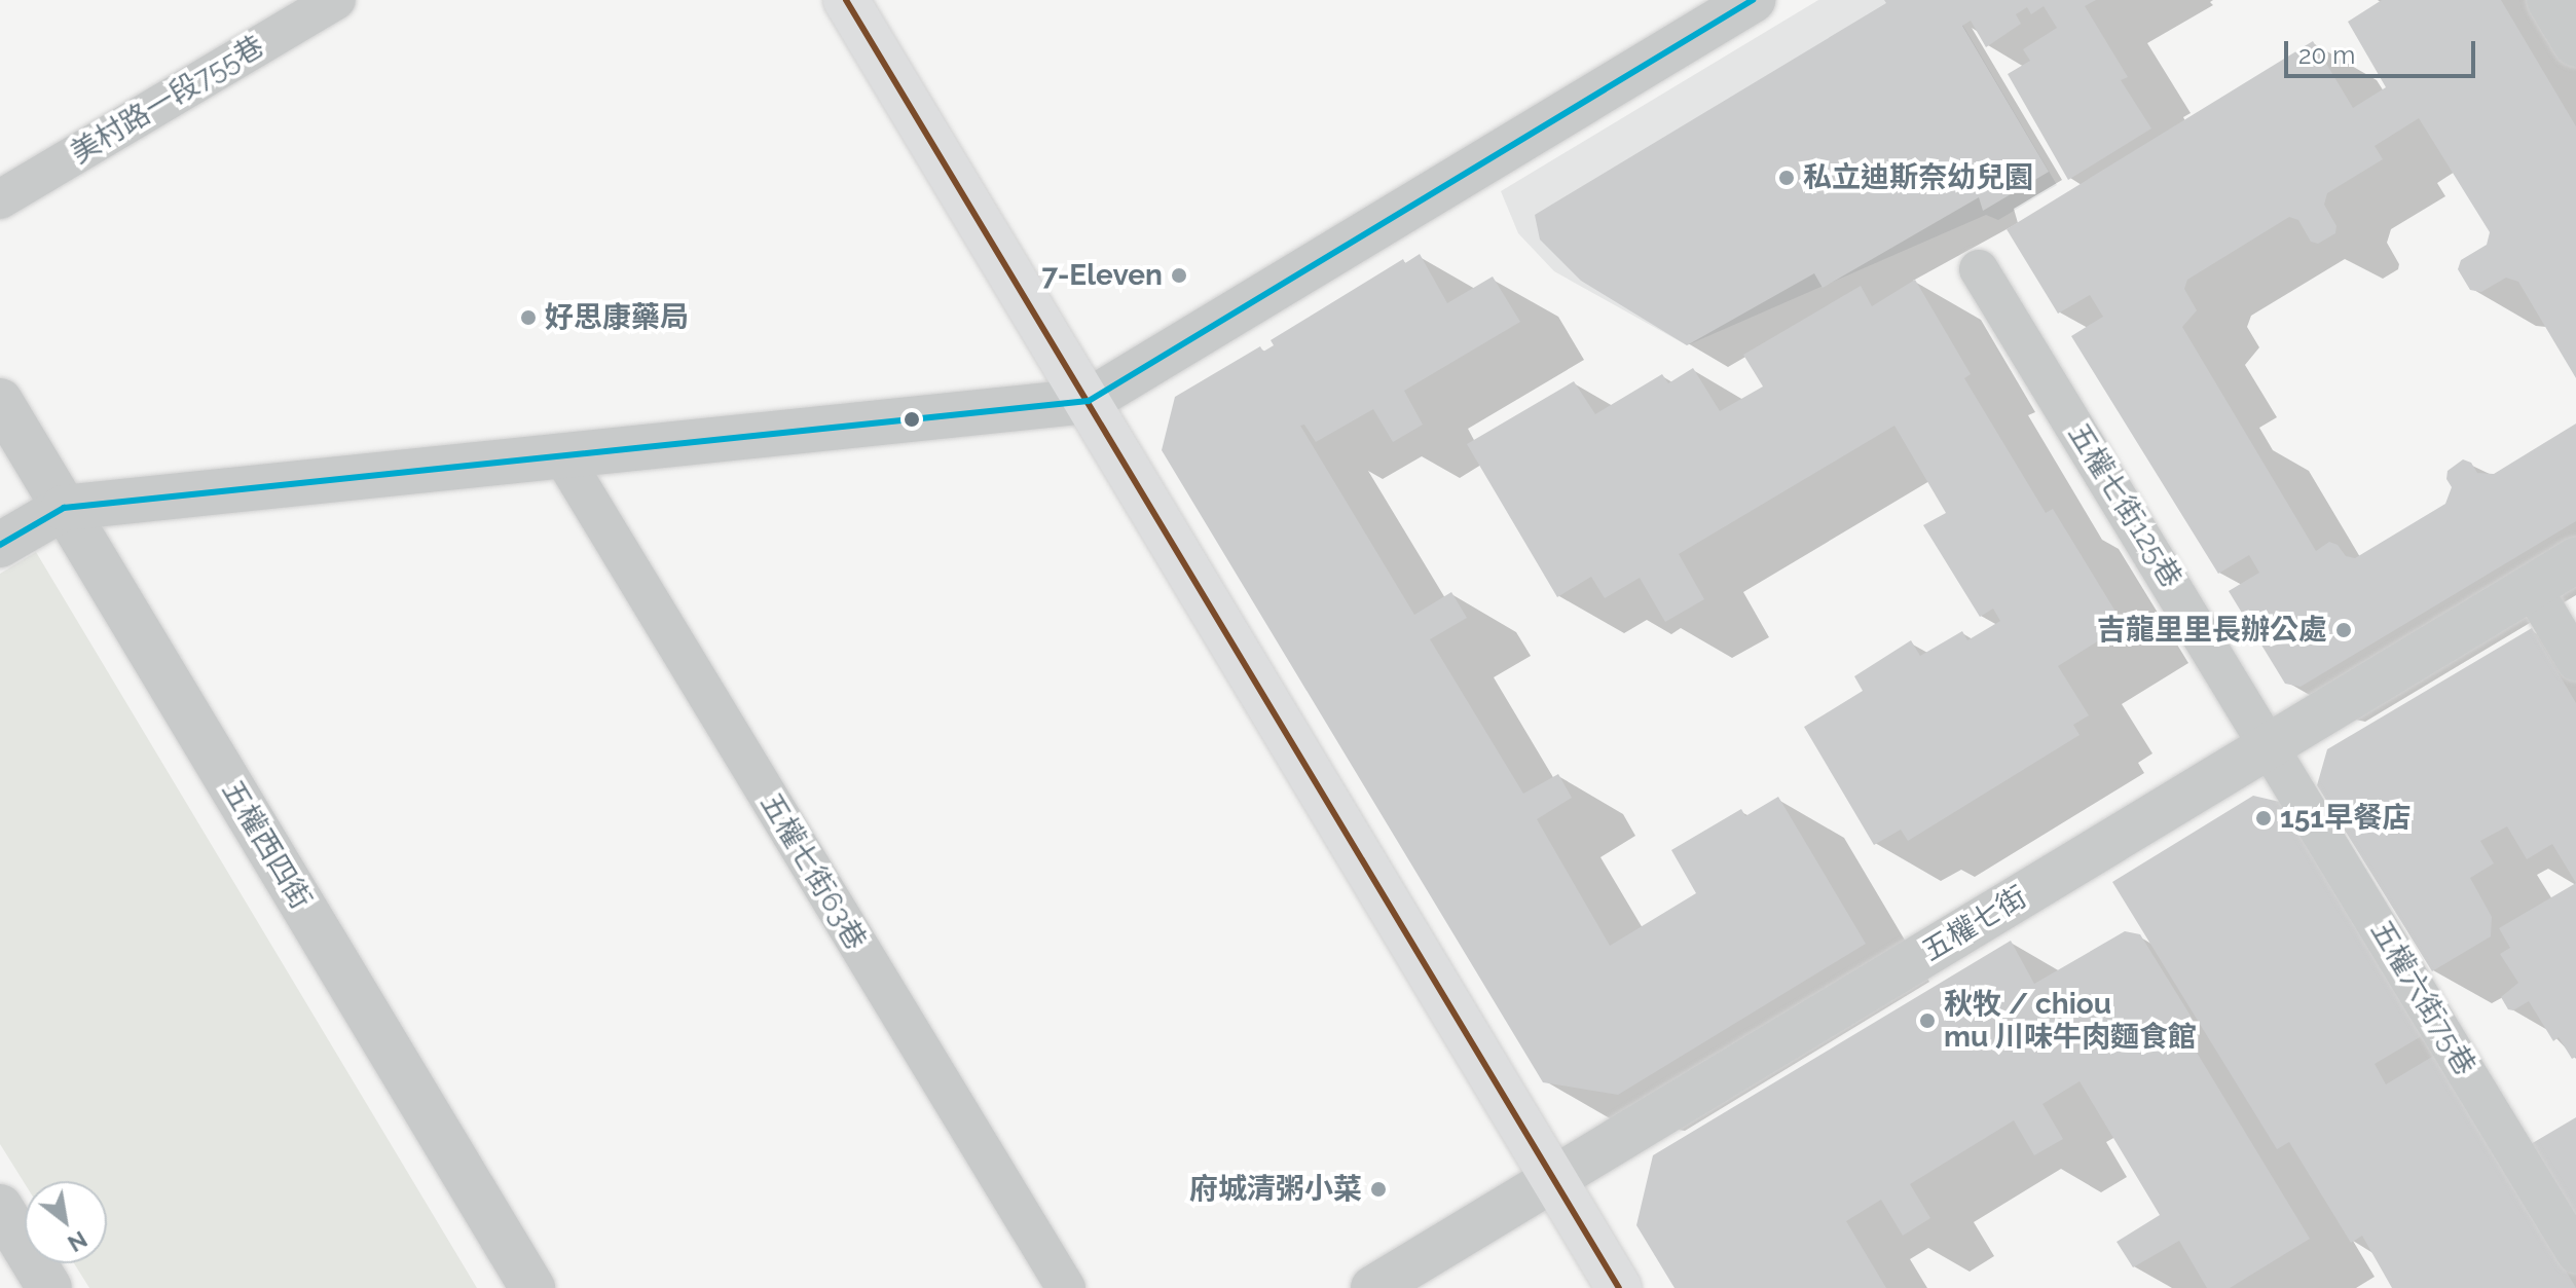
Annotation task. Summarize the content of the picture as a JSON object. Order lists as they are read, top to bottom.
{
  "streets": {
    "street": ["五權西四街", "五權七街"],
    "lane": [
      "美村路一段755巷",
      "五權七街125巷",
      "五權七街63巷",
      "五權六街75巷"
    ]
  },
  "crossings": [
    ["五權七街125巷", "五權七街"],
    ["五權七街125巷", "五權六街75巷"],
    ["五權七街", "五權六街75巷"]
  ],
  "places": [
    "私立迪斯奈幼兒園",
    "7-Eleven",
    "好思康藥局",
    "吉龍里里長辦公處",
    "151早餐店",
    "秋牧 / chiou mu 川味牛肉麵食館",
    "府城清粥小菜"
  ],
  "scale_bar": "20 m",
  "north": "bottom right"
}
